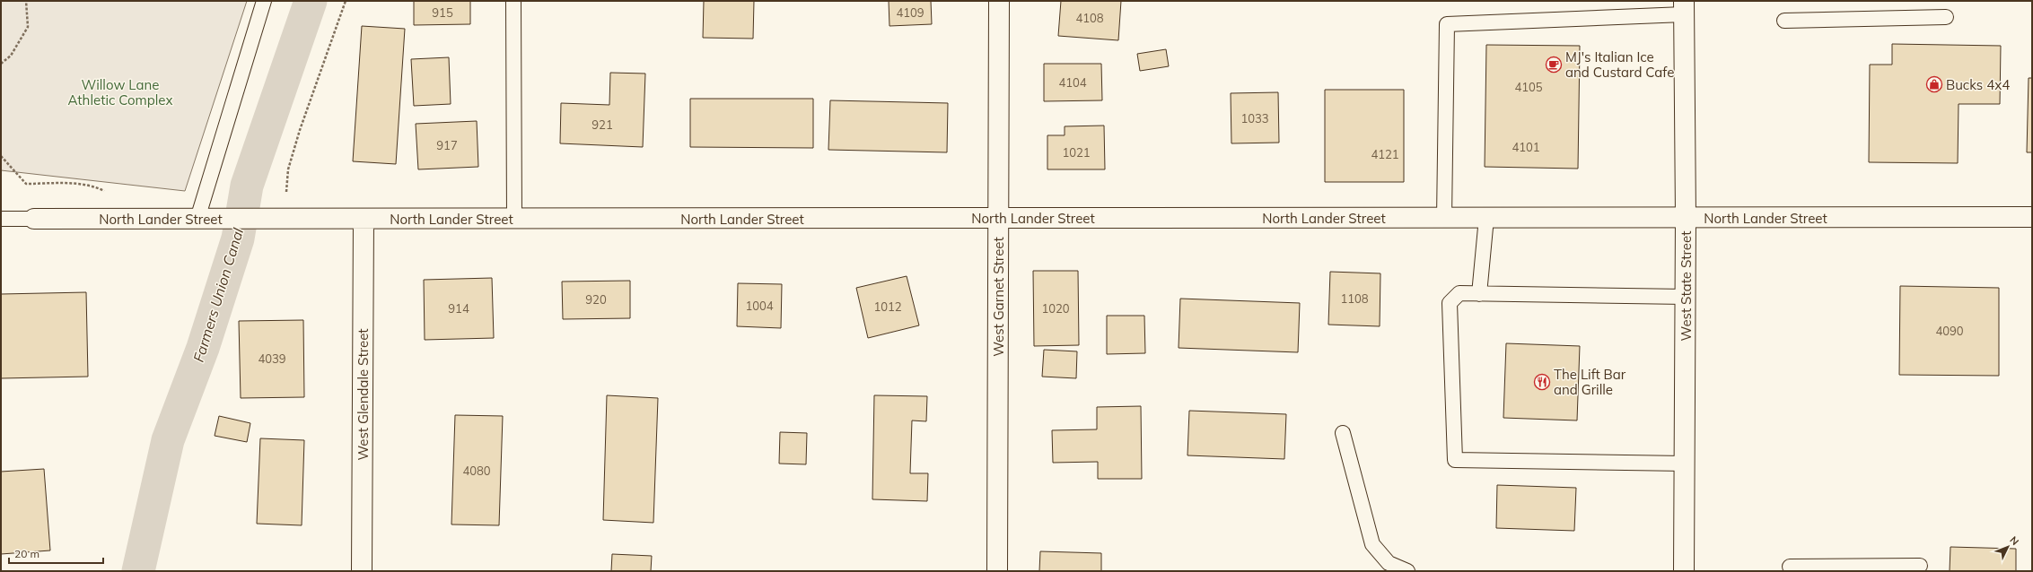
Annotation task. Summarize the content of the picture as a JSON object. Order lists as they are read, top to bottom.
{
  "streets": {
    "street": [
      "North Lander Street",
      "West State Street",
      "West Garnet Street",
      "West Glendale Street"
    ]
  },
  "crossings": [
    ["North Lander Street", "West State Street"],
    ["North Lander Street", "West Garnet Street"],
    ["North Lander Street", "West Glendale Street"]
  ],
  "water": ["Farmers Union Canal"],
  "parks": ["Willow Lane Athletic Complex"],
  "places": {
    "cafe": ["MJ's Italian Ice and Custard Cafe"],
    "shop": ["Bucks 4x4"],
    "restaurant": ["The Lift Bar and Grille"]
  },
  "house_numbers": [
    "915",
    "4109",
    "4108",
    "4104",
    "4105",
    "1033",
    "921",
    "917",
    "4101",
    "1021",
    "4121",
    "1108",
    "920",
    "1004",
    "1012",
    "914",
    "1020",
    "4090",
    "4039",
    "4080"
  ],
  "scale_bar": "20 m",
  "north": "top right"
}
